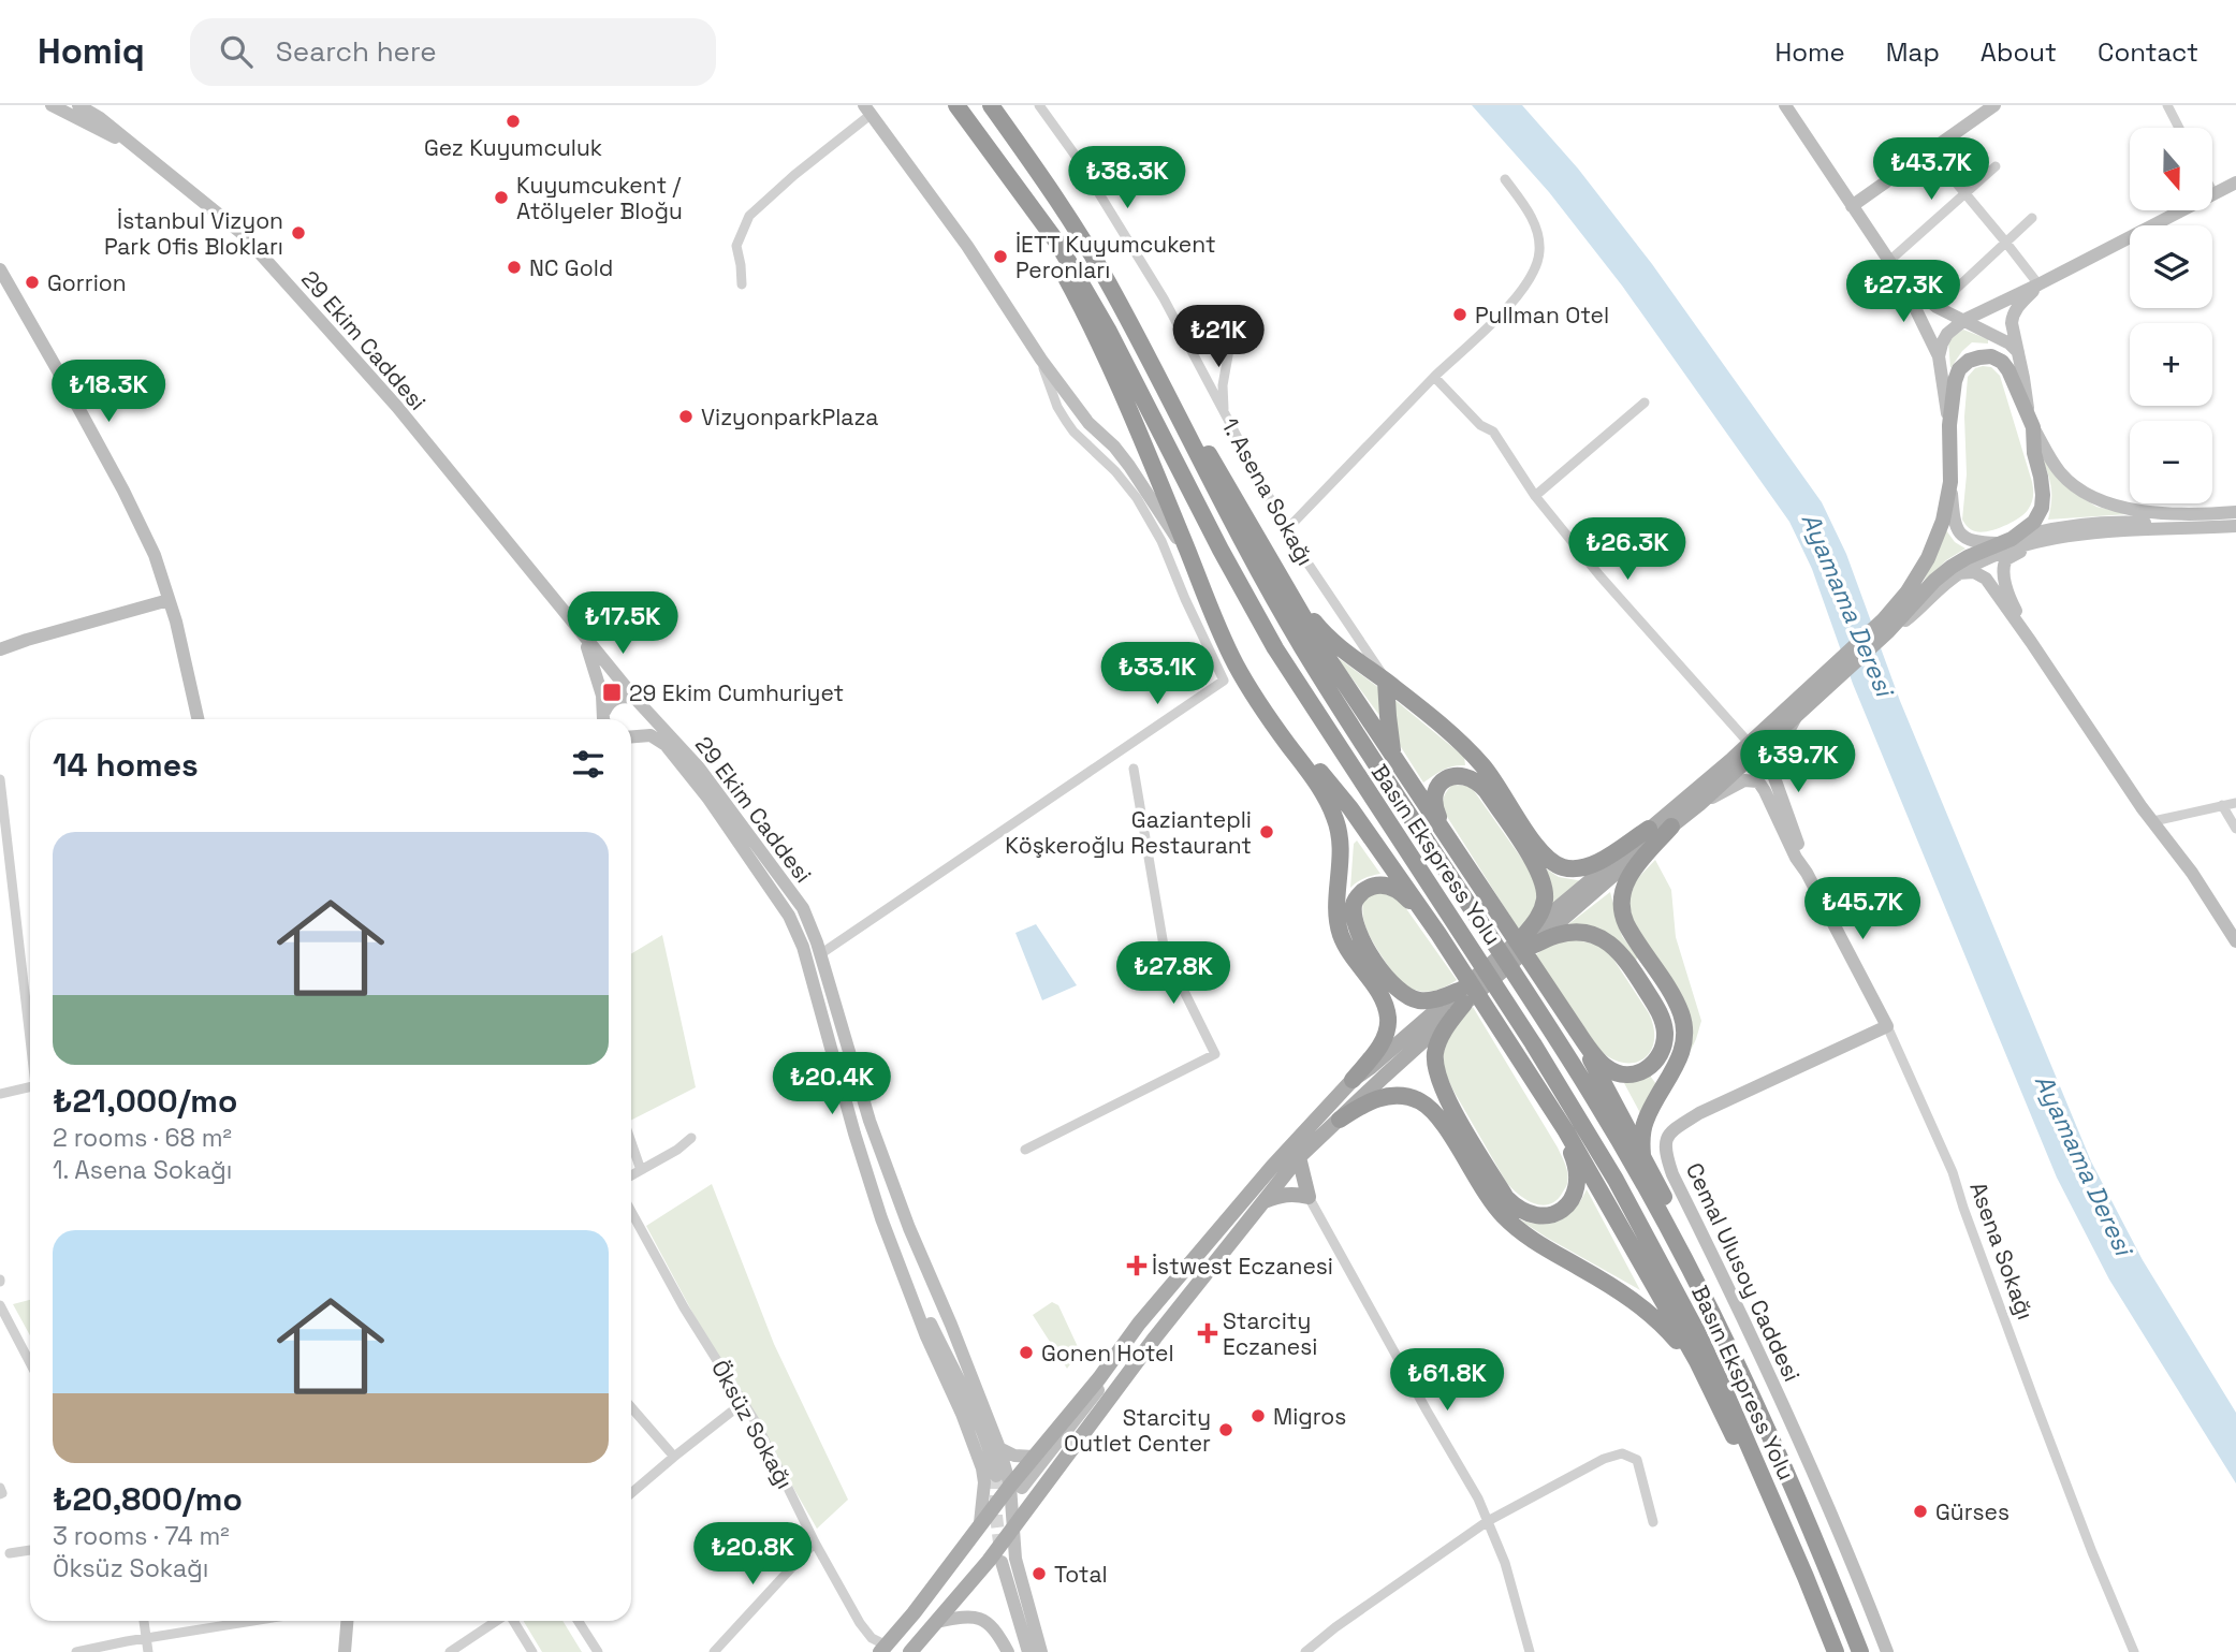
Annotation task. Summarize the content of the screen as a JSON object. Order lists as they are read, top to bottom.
{
  "streets": {
    "highway": ["Basın Ekspress Yolu"],
    "main road": ["29 Ekim Caddesi", "Asena Sokağı", "Cemal Ulusoy Caddesi"],
    "street": ["1. Asena Sokağı", "Öksüz Sokağı"]
  },
  "crossings": [
    ["Asena Sokağı", "Cemal Ulusoy Caddesi"]
  ],
  "water": ["Ayamama Deresi"],
  "places": {
    "other": [
      "Gez Kuyumculuk",
      "Kuyumcukent / Atölyeler Bloğu",
      "İstanbul Vizyon Park Ofis Blokları",
      "İETT Kuyumcukent Peronları",
      "NC Gold",
      "Gorrion",
      "Pullman Otel",
      "VizyonparkPlaza",
      "Gaziantepli Köşkeroğlu Restaurant",
      "Gonen Hotel",
      "Migros",
      "Starcity Outlet Center",
      "Gürses",
      "Total"
    ],
    "transit": ["29 Ekim Cumhuriyet"],
    "health": ["İstwest Eczanesi", "Starcity Eczanesi"]
  },
  "north": "bottom",
  "page": {
    "header": "Homiq",
    "search": "Search here",
    "nav": [
      "Home",
      "Map",
      "About",
      "Contact"
    ],
    "map_buttons": ["+", "−"],
    "price": [
      "₺43.7K",
      "₺38.3K",
      "₺27.3K",
      "₺21K",
      "₺18.3K",
      "₺26.3K",
      "₺17.5K",
      "₺33.1K",
      "₺39.7K",
      "₺45.7K",
      "₺27.8K",
      "₺20.4K",
      "₺61.8K",
      "₺20.8K"
    ],
    "heading": "14 homes",
    "list": [
      {
        "name": "₺21,000/mo",
        "note": "2 rooms · 68 m² · 1. Asena Sokağı"
      },
      {
        "name": "₺20,800/mo",
        "note": "3 rooms · 74 m² · Öksüz Sokağı"
      }
    ]
  }
}
